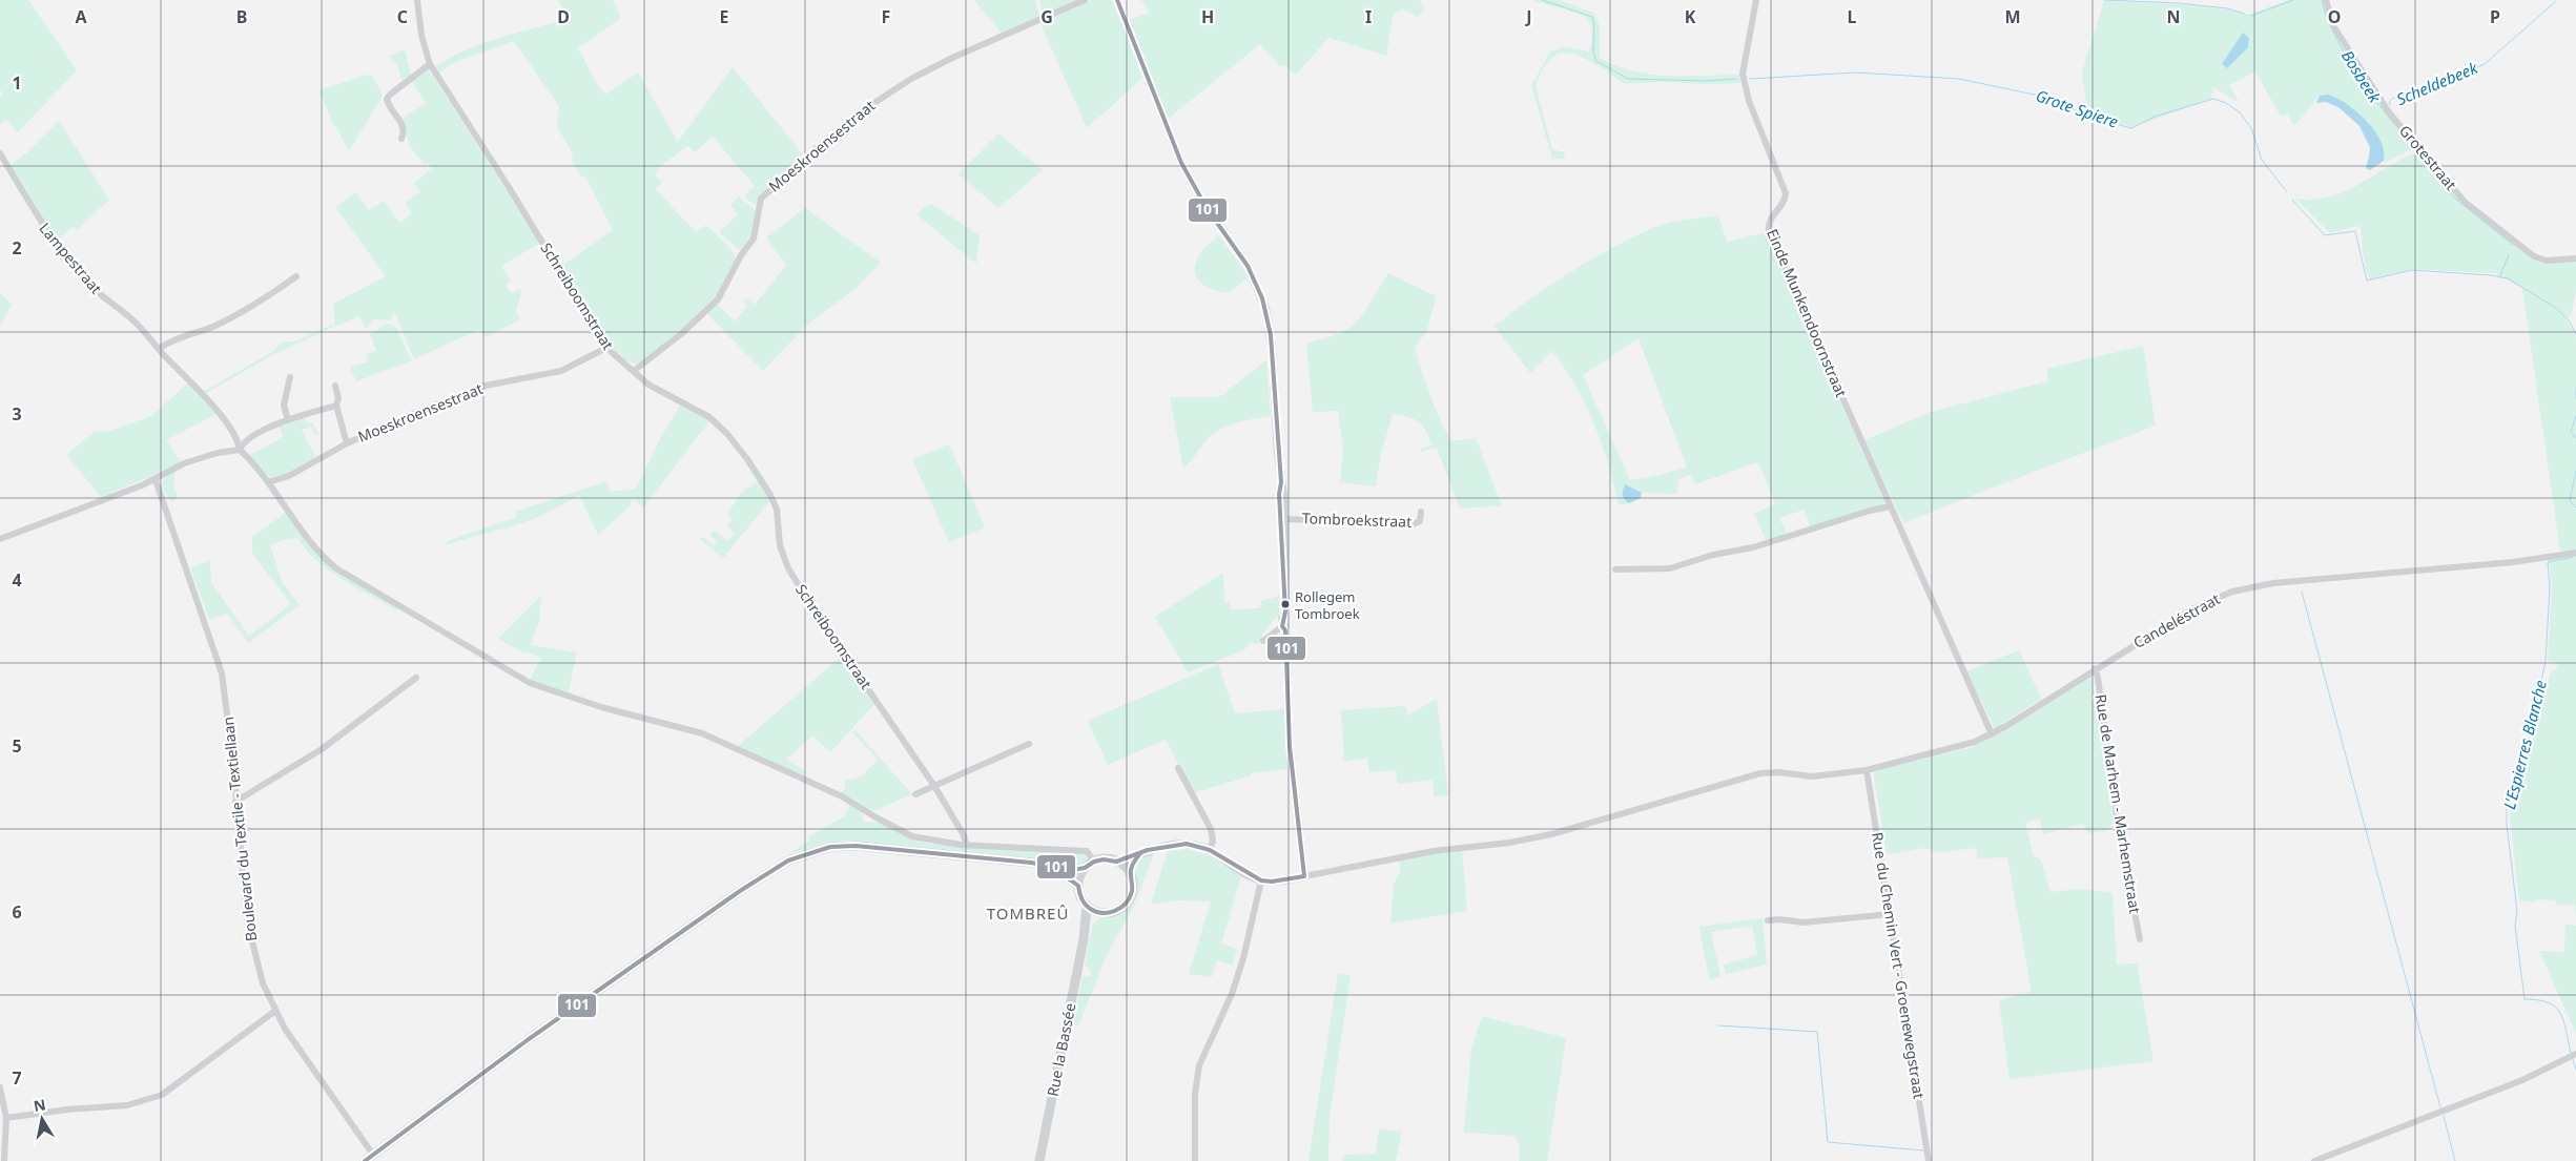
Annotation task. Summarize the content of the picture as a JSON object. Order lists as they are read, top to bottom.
{
  "streets": {
    "main road": ["Rue la Bassée"],
    "street": [
      "Moeskroensestraat",
      "Grotestraat",
      "Lampestraat",
      "Schreiboomstraat",
      "Einde Munkendoornstraat",
      "Tombroekstraat",
      "Candeléstraat",
      "Rue de Marhem - Marhemstraat",
      "Boulevard du Textile - Textiellaan",
      "Rue du Chemin Vert - Groenewegstraat"
    ]
  },
  "crossings": [
    ["Moeskroensestraat", "Lampestraat"],
    ["Moeskroensestraat", "Schreiboomstraat"],
    ["Lampestraat", "Schreiboomstraat"],
    ["Lampestraat", "Rue la Bassée"],
    ["Einde Munkendoornstraat", "Candeléstraat"],
    ["Tombroekstraat", "Candeléstraat"],
    ["Candeléstraat", "Rue de Marhem - Marhemstraat"],
    ["Candeléstraat", "Rue du Chemin Vert - Groenewegstraat"]
  ],
  "districts": ["TOMBREÛ"],
  "water": [
    "Bosbeek",
    "Scheldebeek",
    "Grote Spiere",
    "L'Espierres Blanche"
  ],
  "places": ["Rollegem Tombroek"],
  "lines": ["transit line 101"],
  "north": "top",
  "grid": {
    "columns": [
      "A",
      "B",
      "C",
      "D",
      "E",
      "F",
      "G",
      "H",
      "I",
      "J",
      "K",
      "L",
      "M",
      "N",
      "O",
      "P"
    ],
    "rows": [
      "1",
      "2",
      "3",
      "4",
      "5",
      "6",
      "7"
    ]
  }
}
